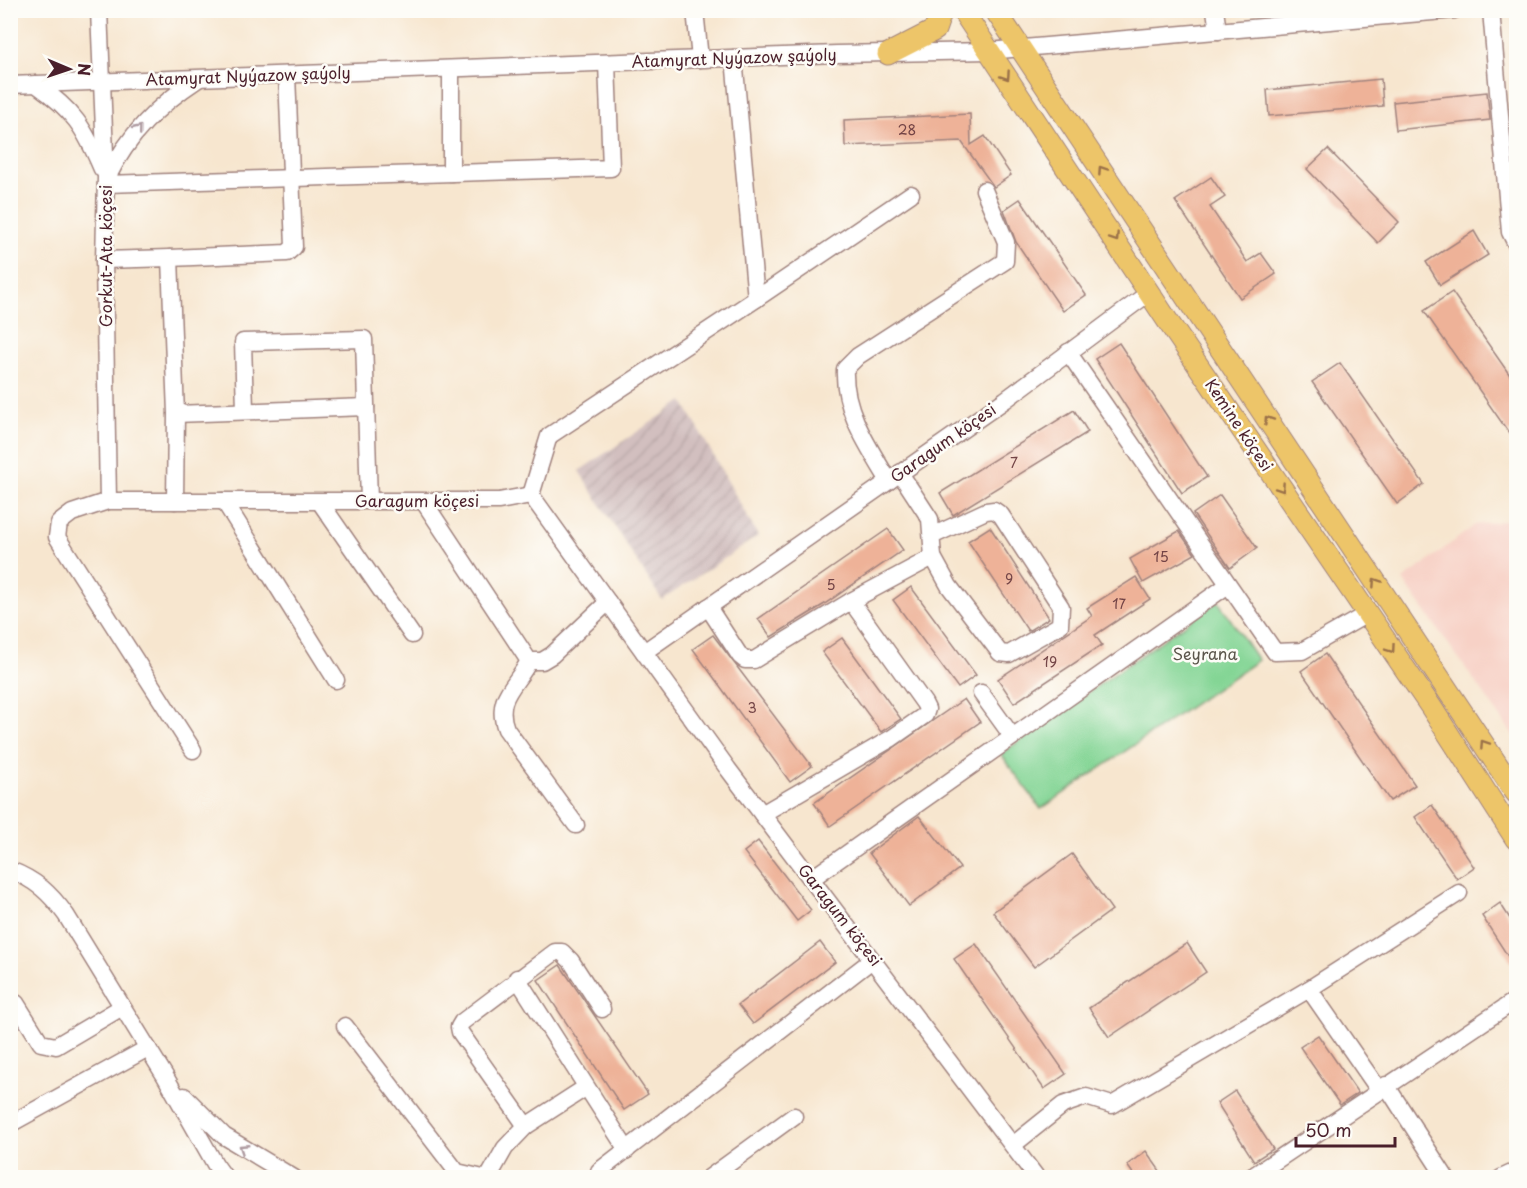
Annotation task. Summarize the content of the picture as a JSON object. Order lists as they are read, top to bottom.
{
  "streets": {
    "main road": ["Kemine köçesi"],
    "street": ["Atamyrat Nyýazow şaýoly", "Gorkut-Ata köçesi", "Garagum köçesi"]
  },
  "crossings": [
    ["Atamyrat Nyýazow şaýoly", "Gorkut-Ata köçesi"],
    ["Atamyrat Nyýazow şaýoly", "Kemine köçesi"],
    ["Gorkut-Ata köçesi", "Garagum köçesi"],
    ["Kemine köçesi", "Garagum köçesi"]
  ],
  "parks": ["Seyrana"],
  "house_numbers": [
    "28",
    "7",
    "15",
    "9",
    "5",
    "17",
    "19",
    "3"
  ],
  "scale_bar": "50 m",
  "north": "right"
}
